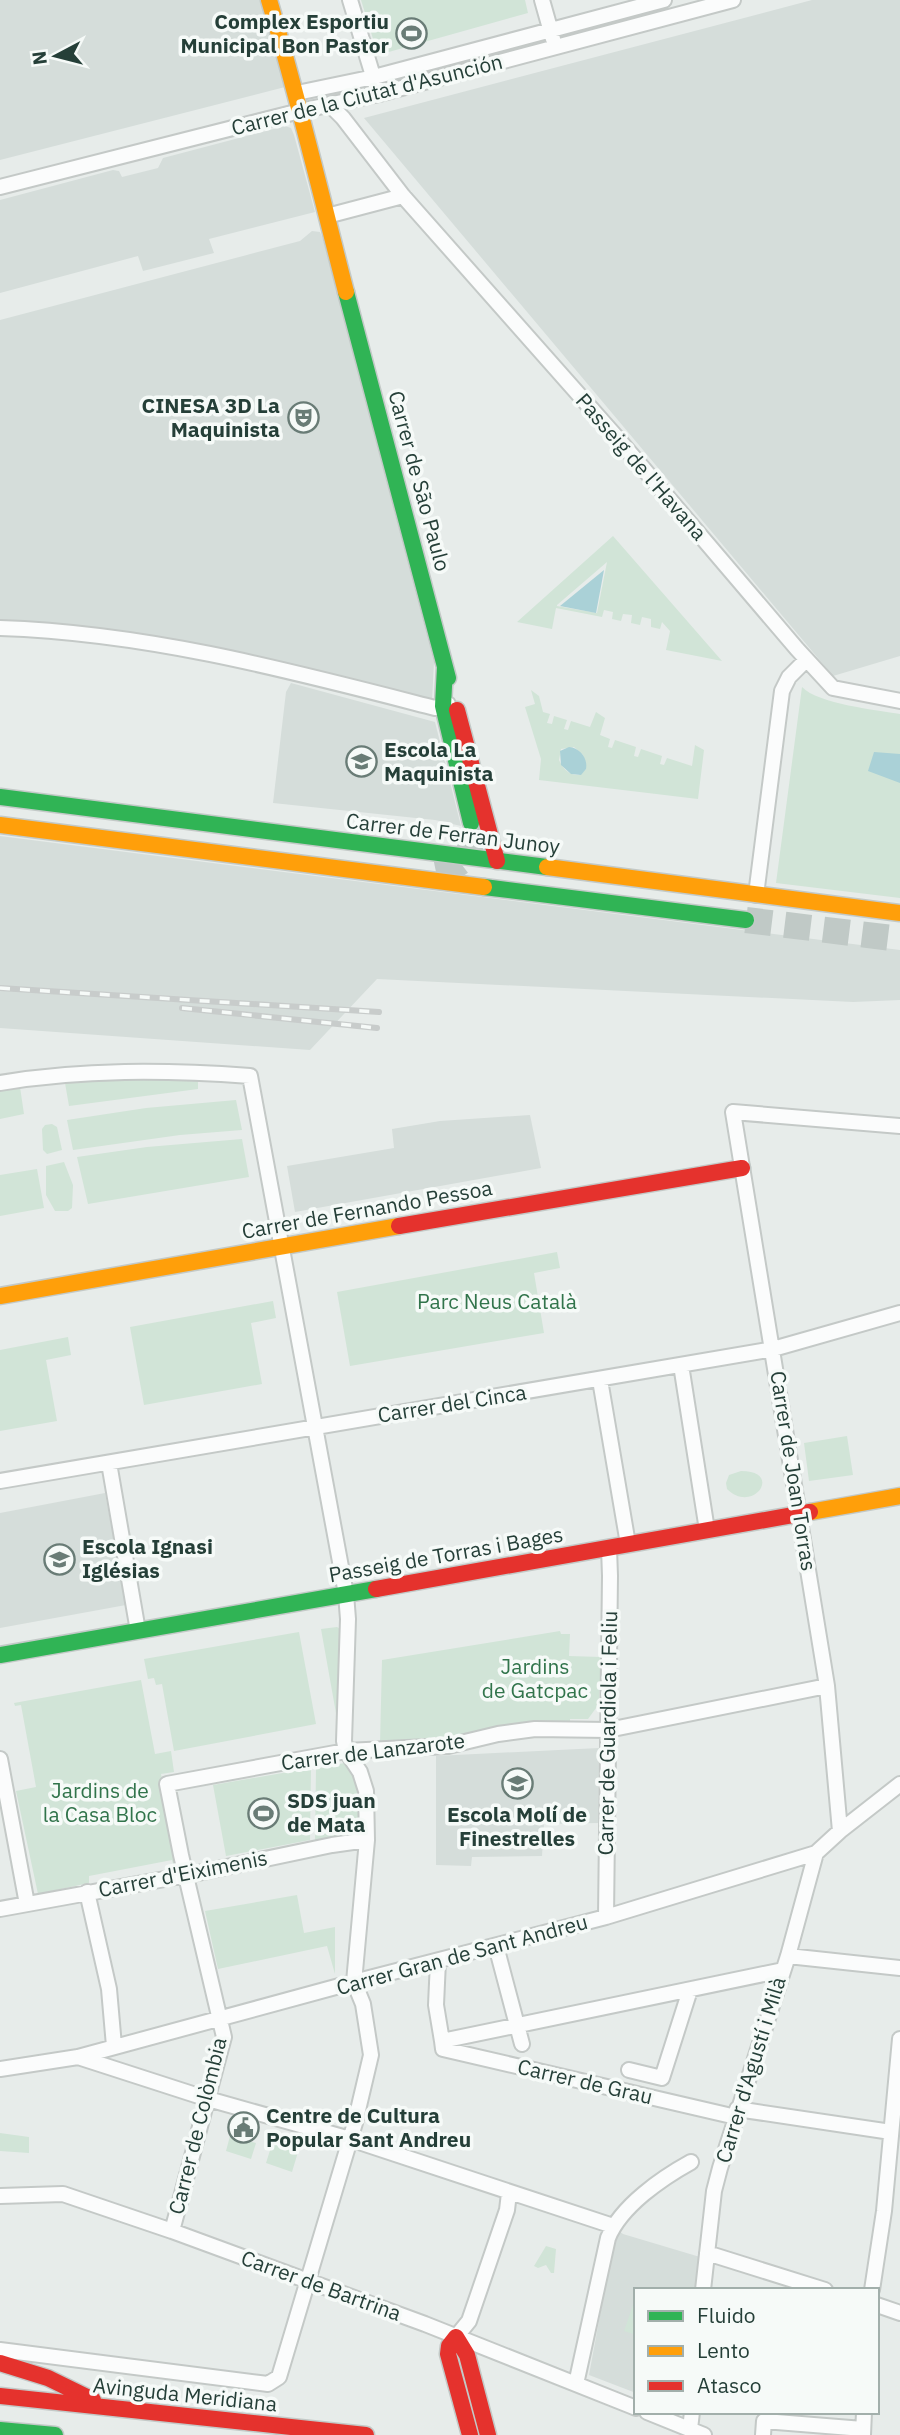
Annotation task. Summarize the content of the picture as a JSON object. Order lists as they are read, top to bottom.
{
  "streets": {
    "main road": [
      "Carrer de São Paulo",
      "Carrer de Ferran Junoy",
      "Carrer de Fernando Pessoa",
      "Passeig de Torras i Bages",
      "Avinguda Meridiana"
    ],
    "street": [
      "Carrer de la Ciutat d'Asunción",
      "Passeig de l'Havana",
      "Carrer del Cinca",
      "Carrer de Joan Torras",
      "Carrer de Guardiola i Feliu",
      "Carrer de Lanzarote",
      "Carrer d'Eiximenis",
      "Carrer Gran de Sant Andreu",
      "Carrer d'Agustí i Milà",
      "Carrer de Grau",
      "Carrer de Colòmbia",
      "Carrer de Bartrina"
    ]
  },
  "crossings": [
    ["Carrer de la Ciutat d'Asunción", "Passeig de l'Havana"],
    ["Carrer de la Ciutat d'Asunción", "Carrer de São Paulo"],
    ["Carrer de Fernando Pessoa", "Carrer de Joan Torras"],
    ["Carrer del Cinca", "Carrer de Joan Torras"],
    ["Carrer de Joan Torras", "Passeig de Torras i Bages"],
    ["Carrer de Joan Torras", "Carrer de Lanzarote"],
    ["Carrer de Joan Torras", "Carrer Gran de Sant Andreu"],
    ["Passeig de Torras i Bages", "Carrer de Guardiola i Feliu"],
    ["Carrer de Guardiola i Feliu", "Carrer de Lanzarote"],
    ["Carrer de Guardiola i Feliu", "Carrer Gran de Sant Andreu"],
    ["Carrer de Lanzarote", "Carrer de Colòmbia"],
    ["Carrer d'Eiximenis", "Carrer de Colòmbia"],
    ["Carrer Gran de Sant Andreu", "Carrer d'Agustí i Milà"],
    ["Carrer Gran de Sant Andreu", "Carrer de Colòmbia"],
    ["Carrer d'Agustí i Milà", "Carrer de Grau"],
    ["Carrer de Colòmbia", "Carrer de Bartrina"],
    ["Carrer de Bartrina", "Avinguda Meridiana"]
  ],
  "parks": ["Parc Neus Català", "Jardins de Gatcpac", "Jardins de la Casa Bloc"],
  "places": {
    "sports": ["Complex Esportiu Municipal Bon Pastor", "SDS juan de Mata"],
    "theatre": ["CINESA 3D La Maquinista"],
    "school or university": ["Escola La Maquinista", "Escola Ignasi Iglésias", "Escola Molí de Finestrelles"],
    "public building": ["Centre de Cultura Popular Sant Andreu"]
  },
  "legend": ["Fluido", "Lento", "Atasco"],
  "north": "left"
}
